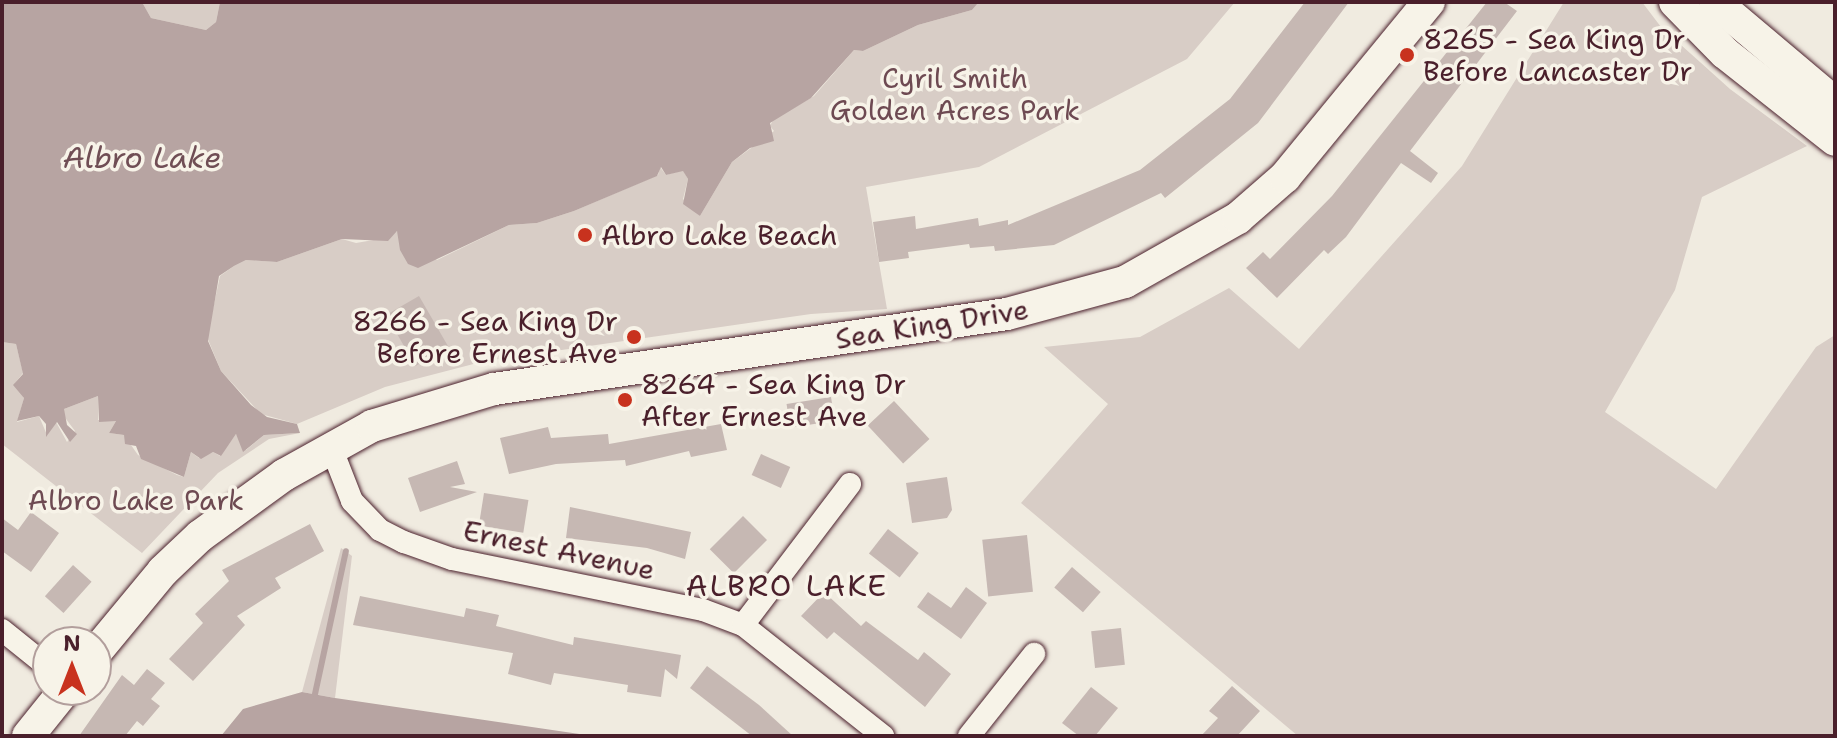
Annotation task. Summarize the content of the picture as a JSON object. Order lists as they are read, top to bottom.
{
  "streets": {
    "street": ["Sea King Drive", "Ernest Avenue"]
  },
  "crossings": [
    ["Sea King Drive", "Ernest Avenue"]
  ],
  "districts": ["ALBRO LAKE"],
  "water": ["Albro Lake"],
  "parks": ["Cyril Smith Golden Acres Park", "Albro Lake Park"],
  "places": [
    "8265 - Sea King Dr Before Lancaster Dr",
    "Albro Lake Beach",
    "8266 - Sea King Dr Before Ernest Ave",
    "8264 - Sea King Dr After Ernest Ave"
  ],
  "north": "top"
}
